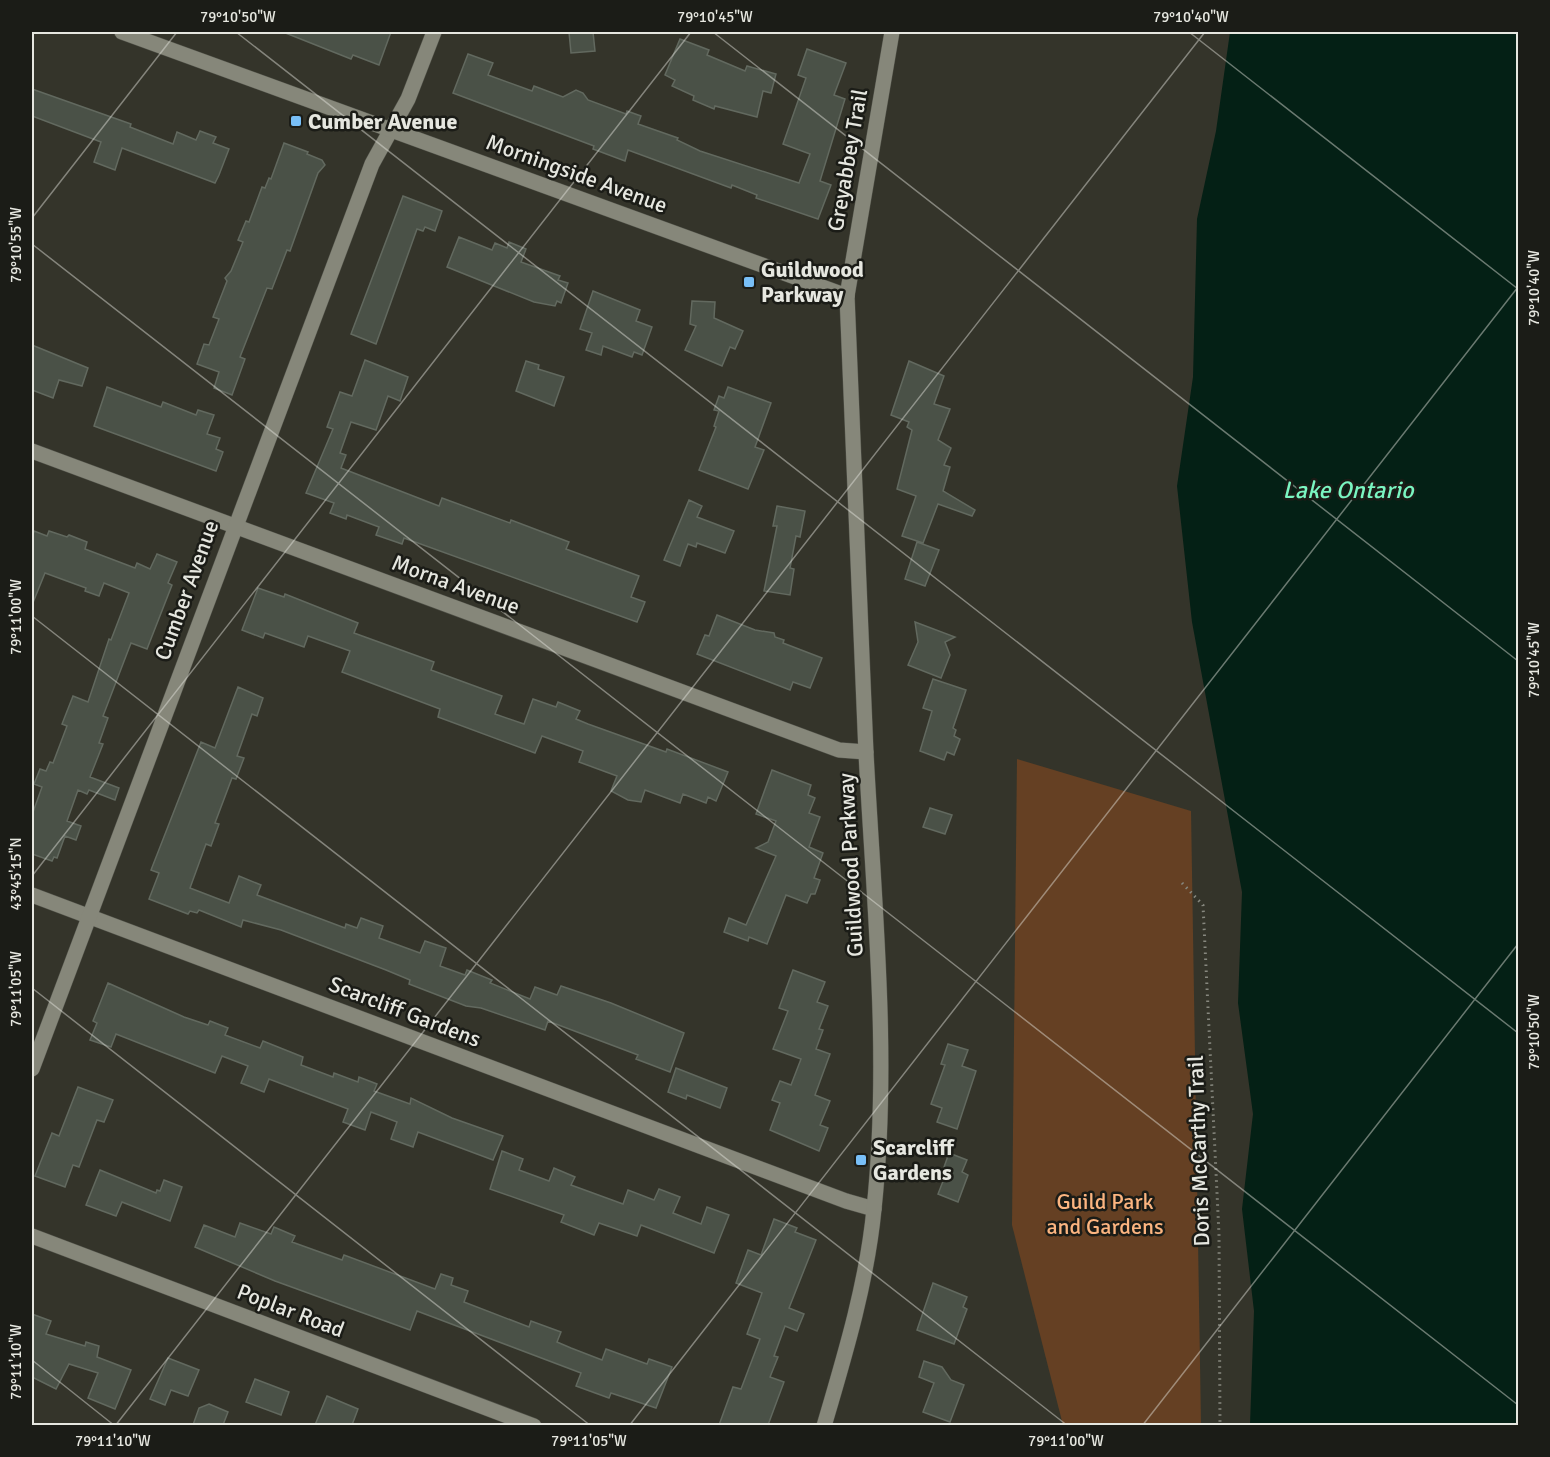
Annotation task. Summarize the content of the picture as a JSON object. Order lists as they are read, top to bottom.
{
  "streets": {
    "street": [
      "Greyabbey Trail",
      "Morningside Avenue",
      "Morna Avenue",
      "Cumber Avenue",
      "Guildwood Parkway",
      "Scarcliff Gardens",
      "Poplar Road"
    ],
    "path": ["Doris McCarthy Trail"]
  },
  "crossings": [
    ["Greyabbey Trail", "Morningside Avenue"],
    ["Greyabbey Trail", "Guildwood Parkway"],
    ["Morningside Avenue", "Cumber Avenue"],
    ["Morningside Avenue", "Guildwood Parkway"],
    ["Morna Avenue", "Cumber Avenue"],
    ["Morna Avenue", "Guildwood Parkway"],
    ["Cumber Avenue", "Scarcliff Gardens"],
    ["Guildwood Parkway", "Scarcliff Gardens"]
  ],
  "water": ["Lake Ontario"],
  "parks": ["Guild Park and Gardens"],
  "places": {
    "transit": ["Cumber Avenue", "Guildwood Parkway", "Scarcliff Gardens"]
  },
  "coordinates": [
    "79°10'50\"W",
    "79°10'45\"W",
    "79°10'40\"W",
    "79°10'55\"W",
    "79°11'00\"W",
    "43°45'15\"N",
    "79°11'05\"W",
    "79°11'10\"W"
  ]
}
